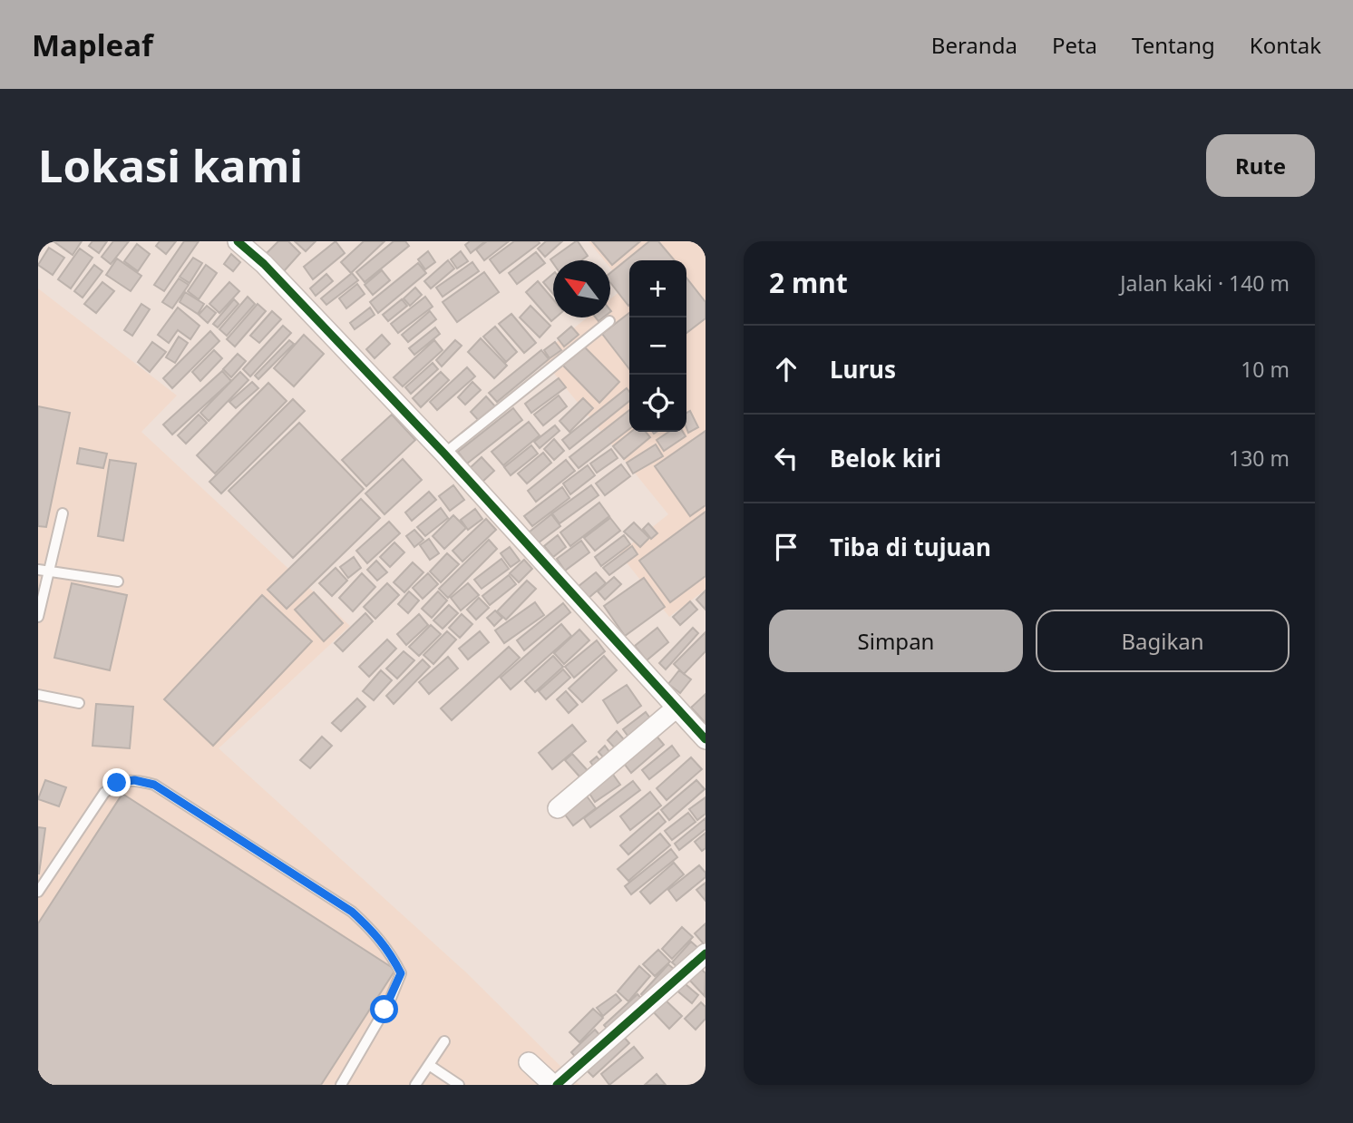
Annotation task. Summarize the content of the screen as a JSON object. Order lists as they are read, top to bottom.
{
  "north": "top left",
  "page": {
    "header": "Mapleaf",
    "nav": [
      "Beranda",
      "Peta",
      "Tentang",
      "Kontak"
    ],
    "buttons": [
      "Rute",
      ["Simpan", "Bagikan"]
    ],
    "title": "Lokasi kami",
    "heading": ["2 mnt", "Jalan kaki · 140 m"],
    "map_buttons": ["+", "−"],
    "list": [
      ["Lurus", "10 m"],
      ["Belok kiri", "130 m"],
      "Tiba di tujuan"
    ]
  }
}
